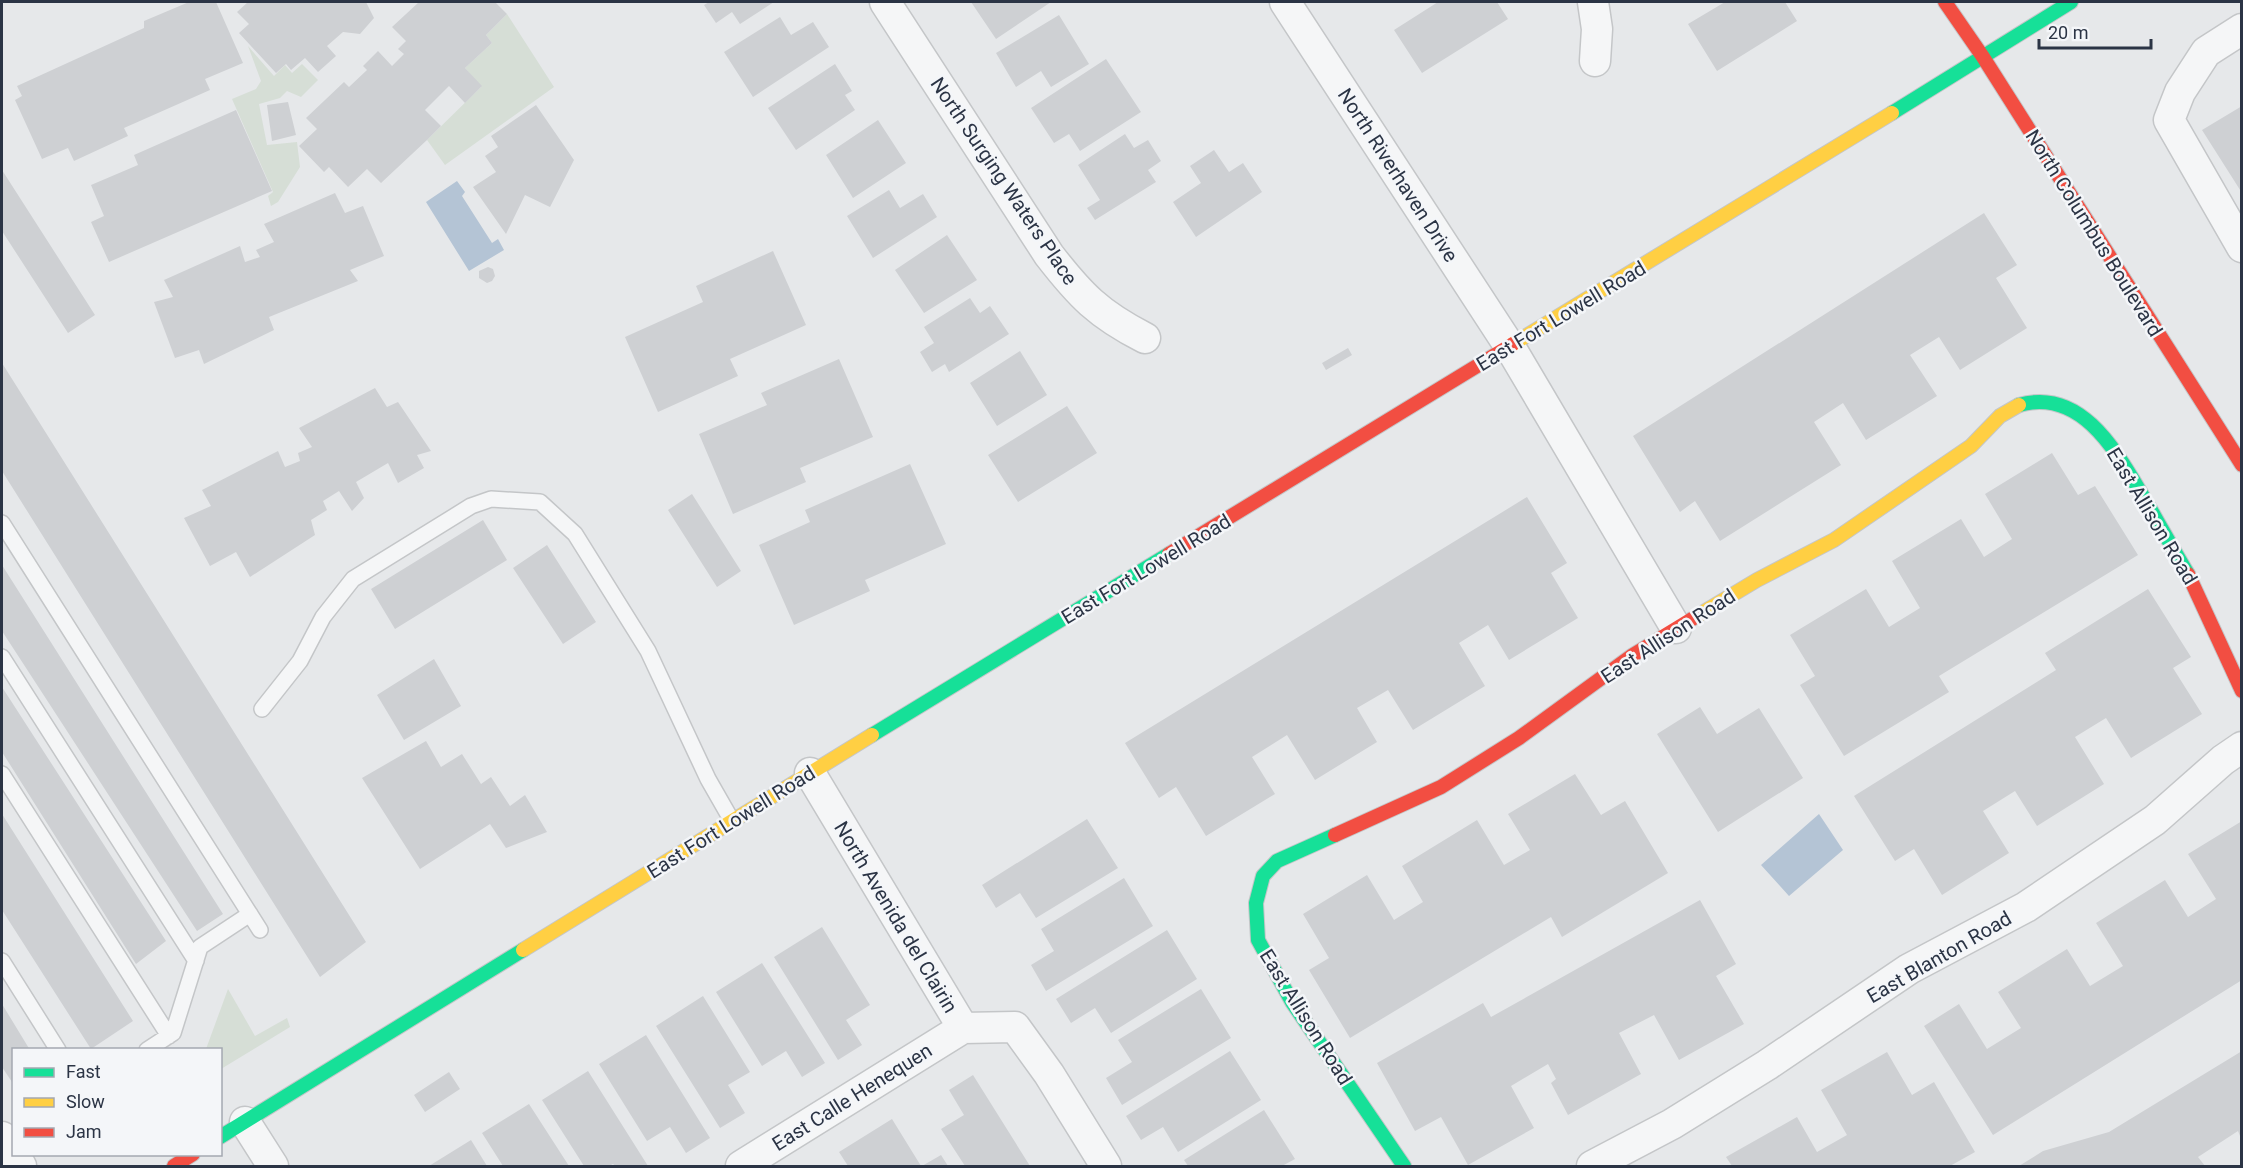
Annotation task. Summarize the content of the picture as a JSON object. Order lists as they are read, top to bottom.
{
  "streets": {
    "main road": ["North Columbus Boulevard", "East Fort Lowell Road", "East Allison Road"],
    "street": [
      "North Riverhaven Drive",
      "North Surging Waters Place",
      "North Avenida del Clairin",
      "East Blanton Road",
      "East Calle Henequen"
    ]
  },
  "crossings": [
    ["North Riverhaven Drive", "East Fort Lowell Road"],
    ["North Riverhaven Drive", "East Allison Road"],
    ["North Columbus Boulevard", "East Fort Lowell Road"],
    ["East Fort Lowell Road", "North Avenida del Clairin"],
    ["North Avenida del Clairin", "East Calle Henequen"]
  ],
  "legend": ["Fast", "Slow", "Jam"],
  "scale_bar": "20 m"
}
